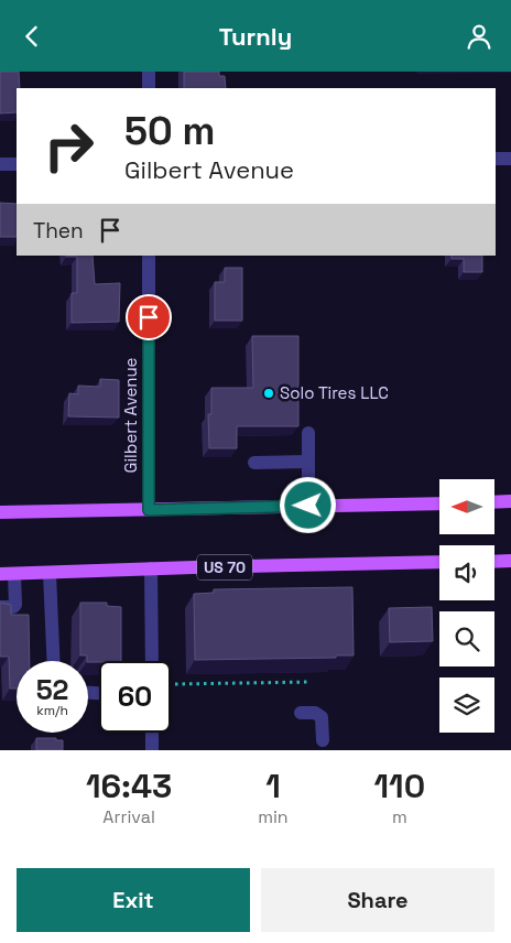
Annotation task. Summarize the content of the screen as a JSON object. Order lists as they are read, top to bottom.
{
  "streets": {
    "main road": ["US 70"],
    "street": ["Gilbert Avenue"]
  },
  "places": ["Solo Tires LLC"],
  "north": "left",
  "page": {
    "header": "Turnly",
    "turn": ["50 m", "Gilbert Avenue"],
    "then": "Then",
    "speed": "52 km/h",
    "limit": "60",
    "eta": [
      "16:43",
      "Arrival",
      "1",
      "min",
      "110",
      "m"
    ],
    "buttons": ["Exit", "Share"]
  }
}
